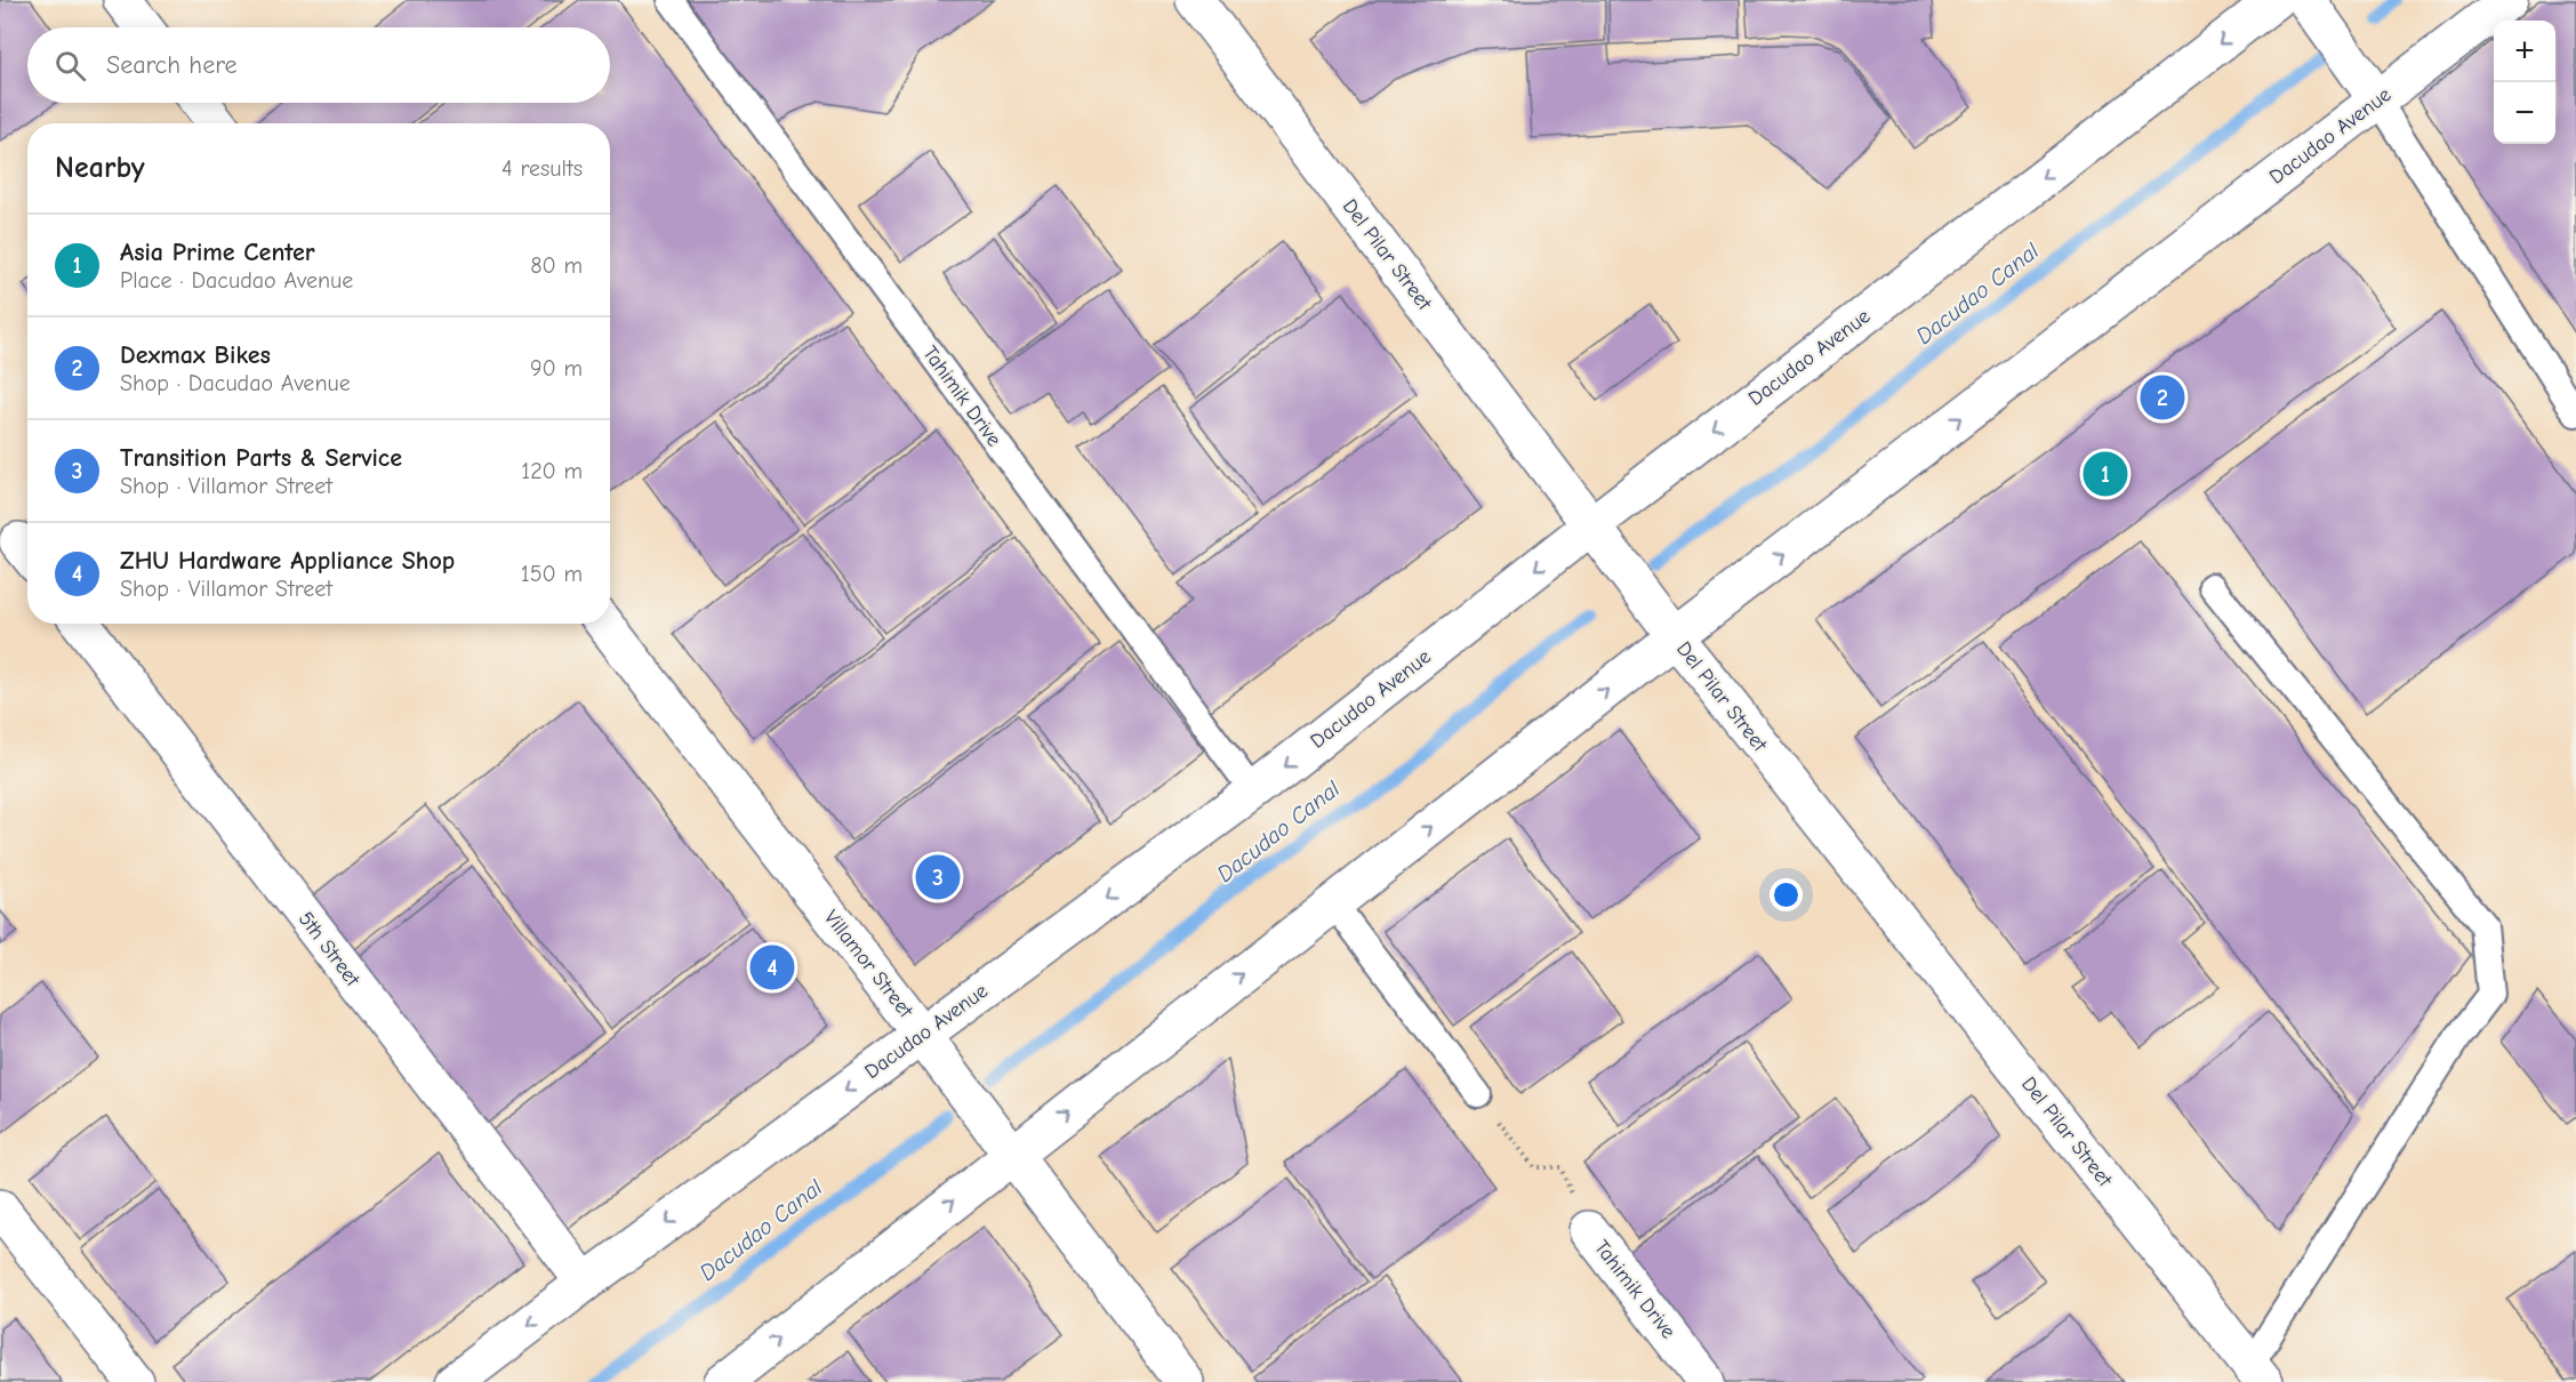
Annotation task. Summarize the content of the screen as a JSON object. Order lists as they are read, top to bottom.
{
  "streets": {
    "main road": [
      "Dacudao Avenue",
      "Del Pilar Street",
      "Tahimik Drive",
      "5th Street",
      "Villamor Street"
    ]
  },
  "crossings": [
    ["Dacudao Avenue", "Del Pilar Street"],
    ["Dacudao Avenue", "Tahimik Drive"],
    ["Dacudao Avenue", "5th Street"],
    ["Dacudao Avenue", "Villamor Street"]
  ],
  "water": ["Dacudao Canal"],
  "page": {
    "map_buttons": ["+", "−"],
    "search": "Search here",
    "heading": ["Nearby", "4 results"],
    "list": [
      {
        "mark": "1",
        "name": "Asia Prime Center",
        "note": "Place · Dacudao Avenue",
        "value": "80 m"
      },
      {
        "mark": "2",
        "name": "Dexmax Bikes",
        "note": "Shop · Dacudao Avenue",
        "value": "90 m"
      },
      {
        "mark": "3",
        "name": "Transition Parts & Service",
        "note": "Shop · Villamor Street",
        "value": "120 m"
      },
      {
        "mark": "4",
        "name": "ZHU Hardware Appliance Shop",
        "note": "Shop · Villamor Street",
        "value": "150 m"
      }
    ],
    "pins": [
      "2",
      "1",
      "3",
      "4"
    ]
  }
}
